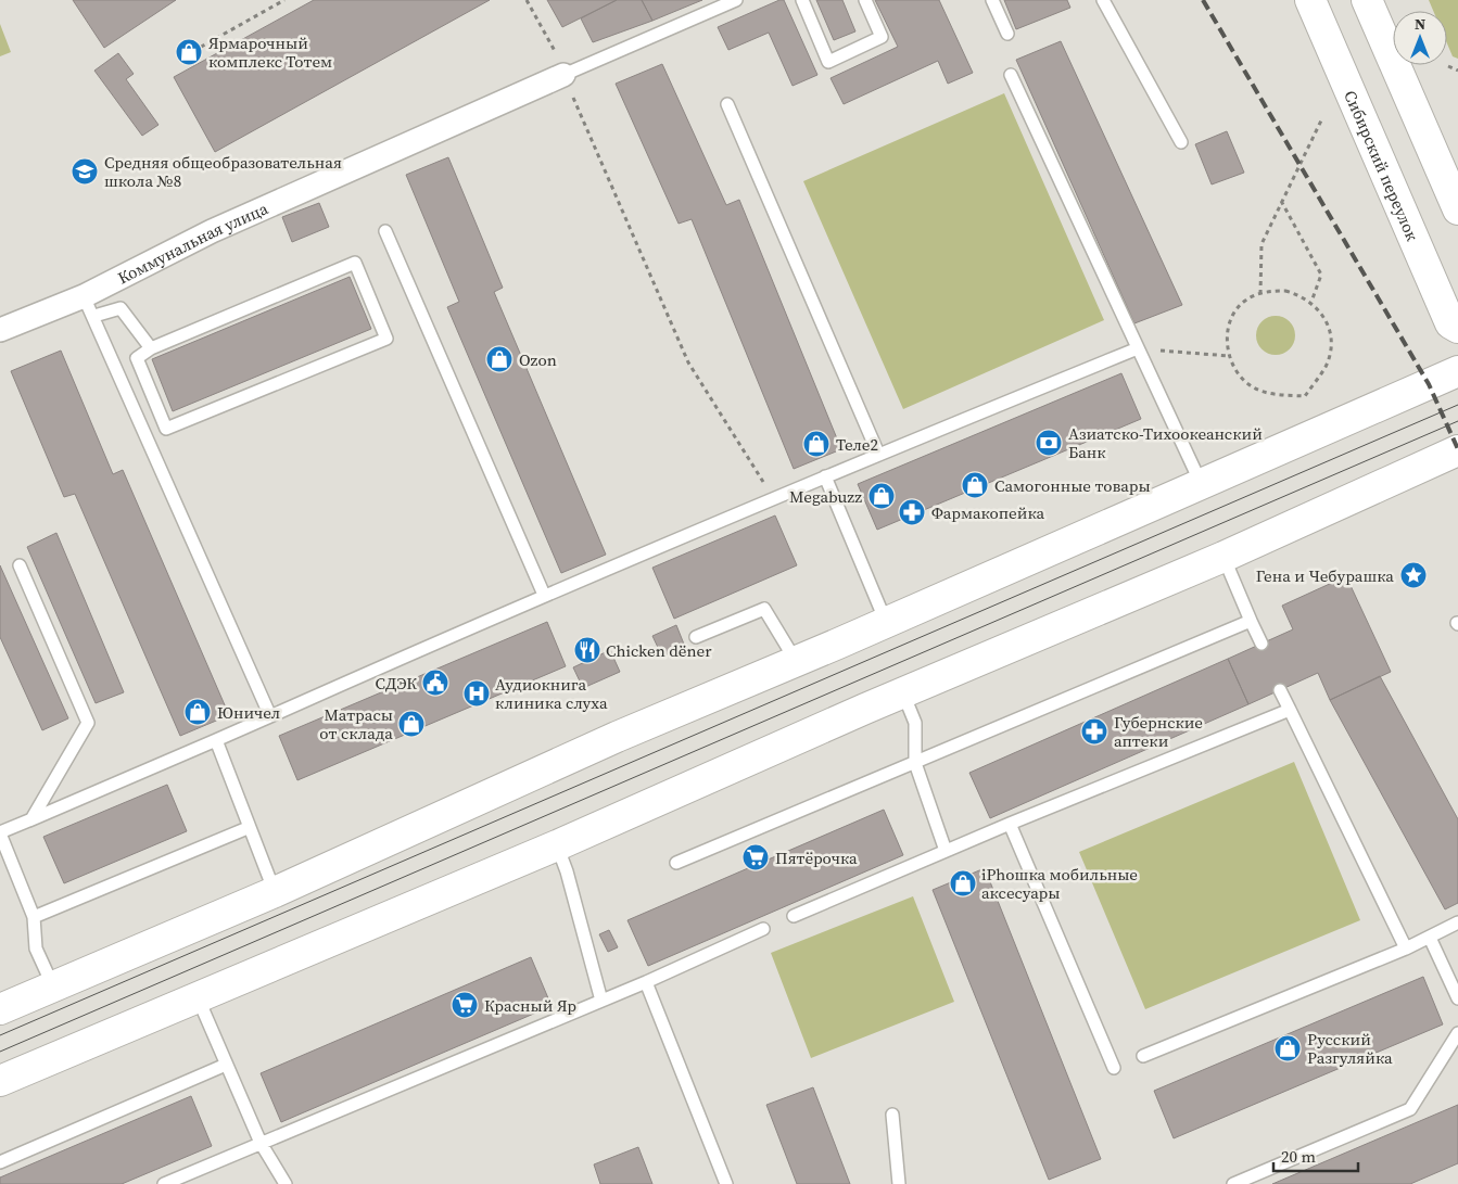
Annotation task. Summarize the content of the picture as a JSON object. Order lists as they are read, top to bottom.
{
  "streets": {
    "main road": ["Сибирский переулок"],
    "street": ["Коммунальная улица"]
  },
  "places": {
    "shop": [
      "Ярмарочный комплекс Тотем",
      "Ozon",
      "Теле2",
      "Самогонные товары",
      "Megabuzz",
      "Юничел",
      "Матрасы от склада",
      "iPhoшка мобильные аксесуары",
      "Русский Разгуляйка"
    ],
    "school or university": ["Средняя общеобразовательная школа №8"],
    "bank": ["Азиатско-Тихоокеанский Банк"],
    "pharmacy": ["Фармакопейка", "Губернские аптеки"],
    "place": ["Гена и Чебурашка"],
    "restaurant": ["Chicken dëner"],
    "public building": ["СДЭК"],
    "hospital": ["Аудиокнига клиника слуха"],
    "supermarket": ["Пятёрочка", "Красный Яр"]
  },
  "scale_bar": "20 m",
  "north": "top"
}
